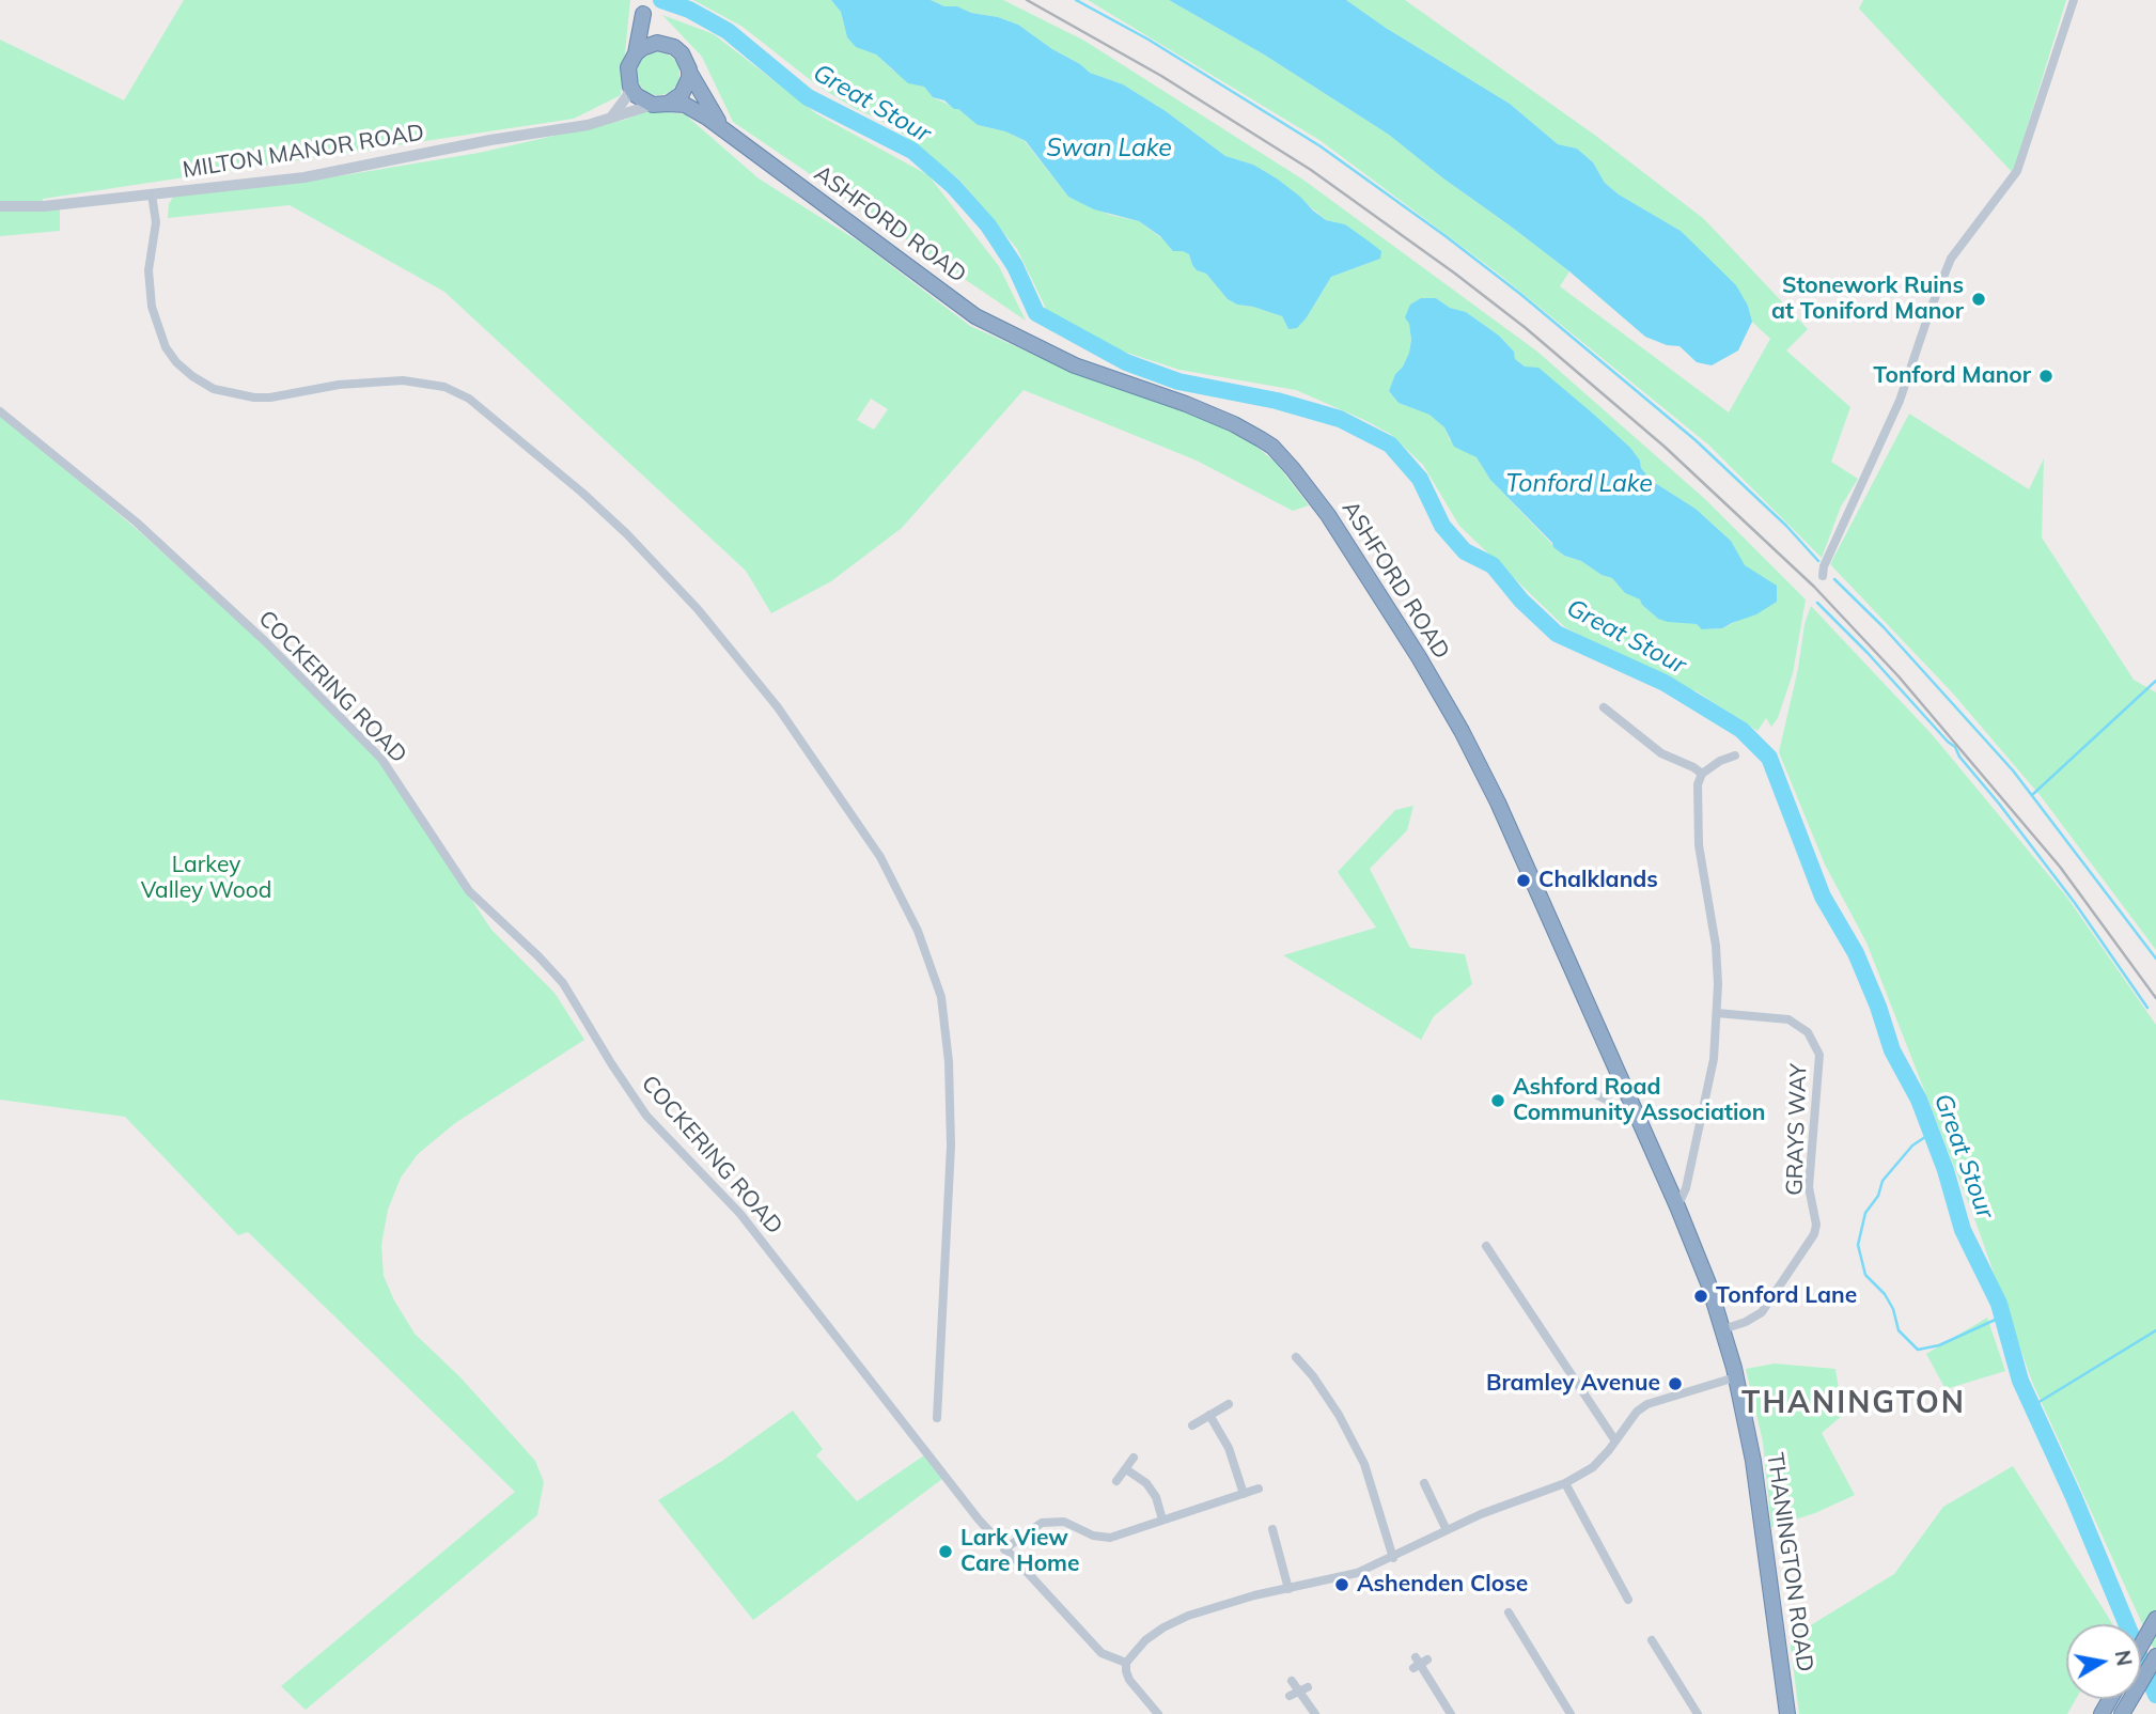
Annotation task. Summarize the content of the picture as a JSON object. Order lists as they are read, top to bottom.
{
  "streets": {
    "highway": ["ASHFORD ROAD", "THANINGTON ROAD"],
    "street": ["MILTON MANOR ROAD", "COCKERING ROAD", "GRAYS WAY"]
  },
  "crossings": [
    ["MILTON MANOR ROAD", "ASHFORD ROAD"],
    ["ASHFORD ROAD", "GRAYS WAY"],
    ["ASHFORD ROAD", "THANINGTON ROAD"],
    ["GRAYS WAY", "THANINGTON ROAD"]
  ],
  "districts": ["THANINGTON"],
  "water": ["Great Stour", "Swan Lake", "Tonford Lake"],
  "parks": ["Larkey Valley Wood"],
  "places": [
    "Stonework Ruins at Toniford Manor",
    "Tonford Manor",
    "Chalklands",
    "Ashford Road Community Association",
    "Tonford Lane",
    "Bramley Avenue",
    "Lark View Care Home",
    "Ashenden Close"
  ],
  "north": "right"
}
